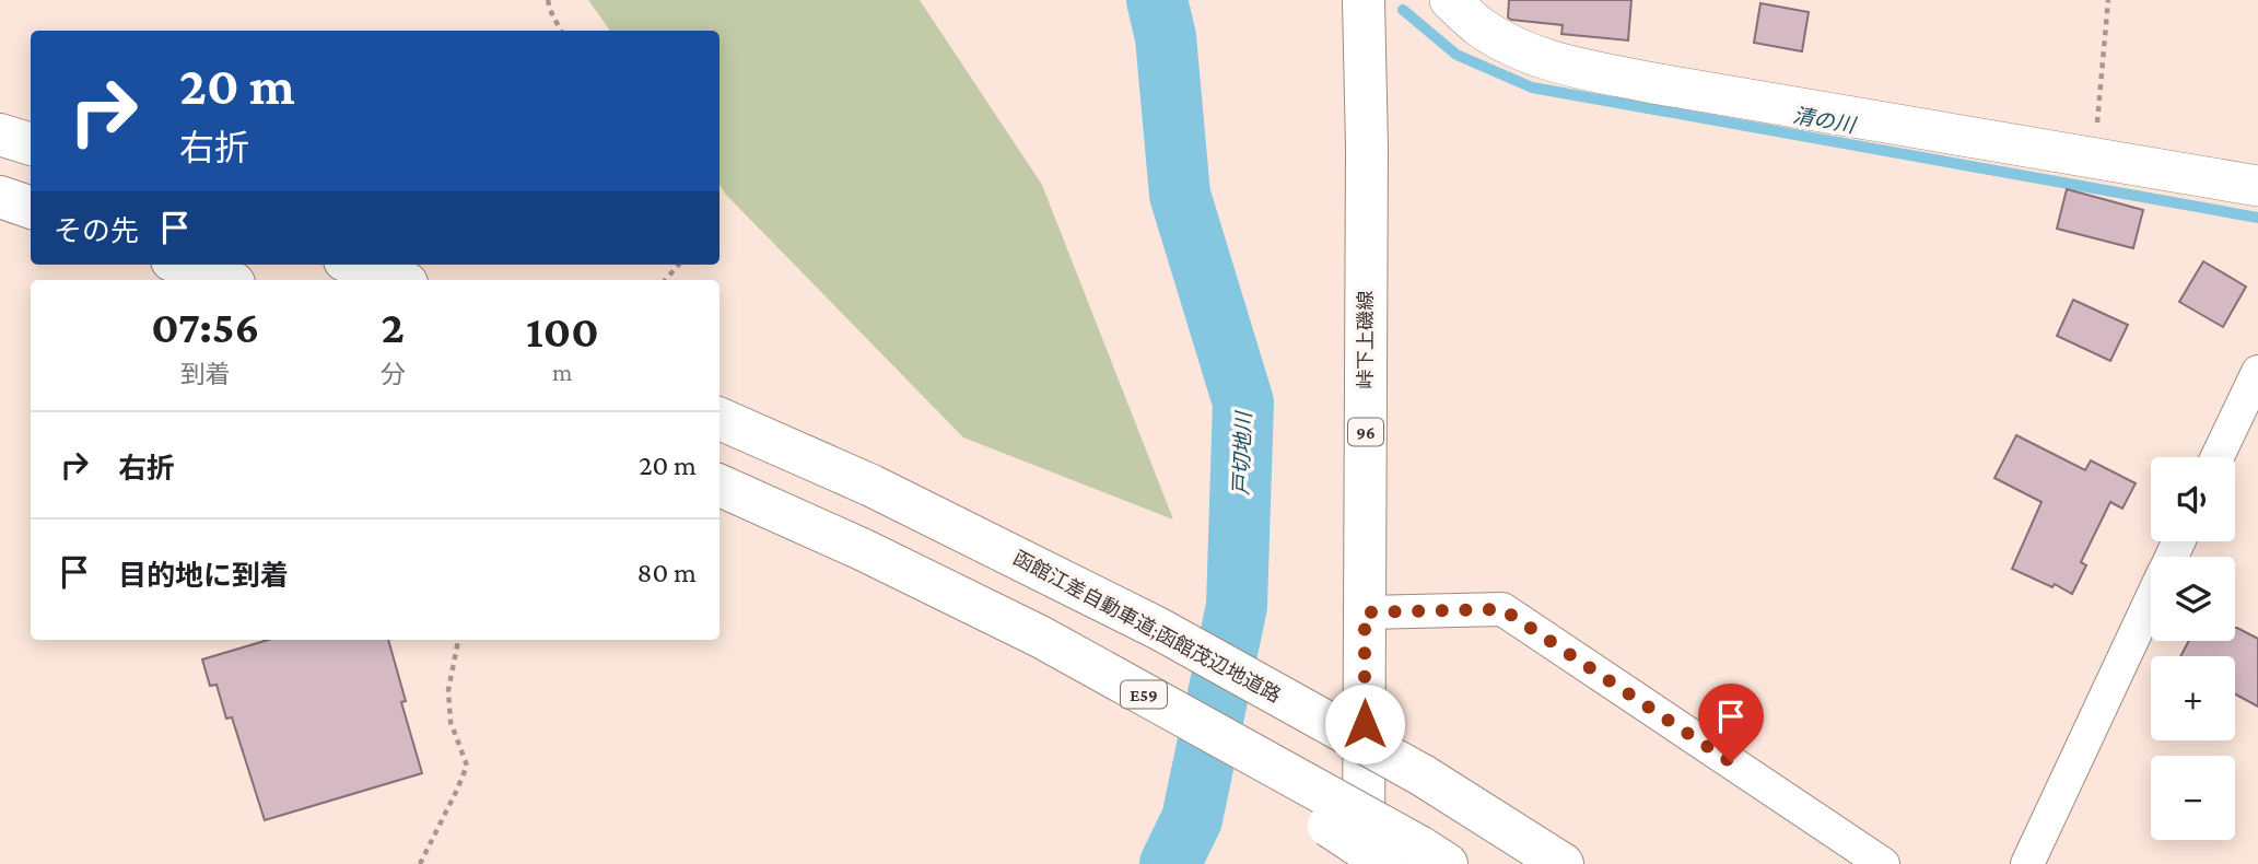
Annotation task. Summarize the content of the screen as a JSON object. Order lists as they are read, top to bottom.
{
  "streets": {
    "main road": ["峠下上磯線", "96", "函館江差自動車道;函館茂辺地道路"]
  },
  "water": ["清の川", "戸切地川"],
  "page": {
    "turn": ["20 m", "右折"],
    "then": "その先",
    "eta": [
      "07:56",
      "到着",
      "2",
      "分",
      "100",
      "m"
    ],
    "list": [
      {
        "name": "右折",
        "value": "20 m"
      },
      {
        "name": "目的地に到着",
        "value": "80 m"
      }
    ],
    "map_buttons": ["+", "−"]
  }
}
